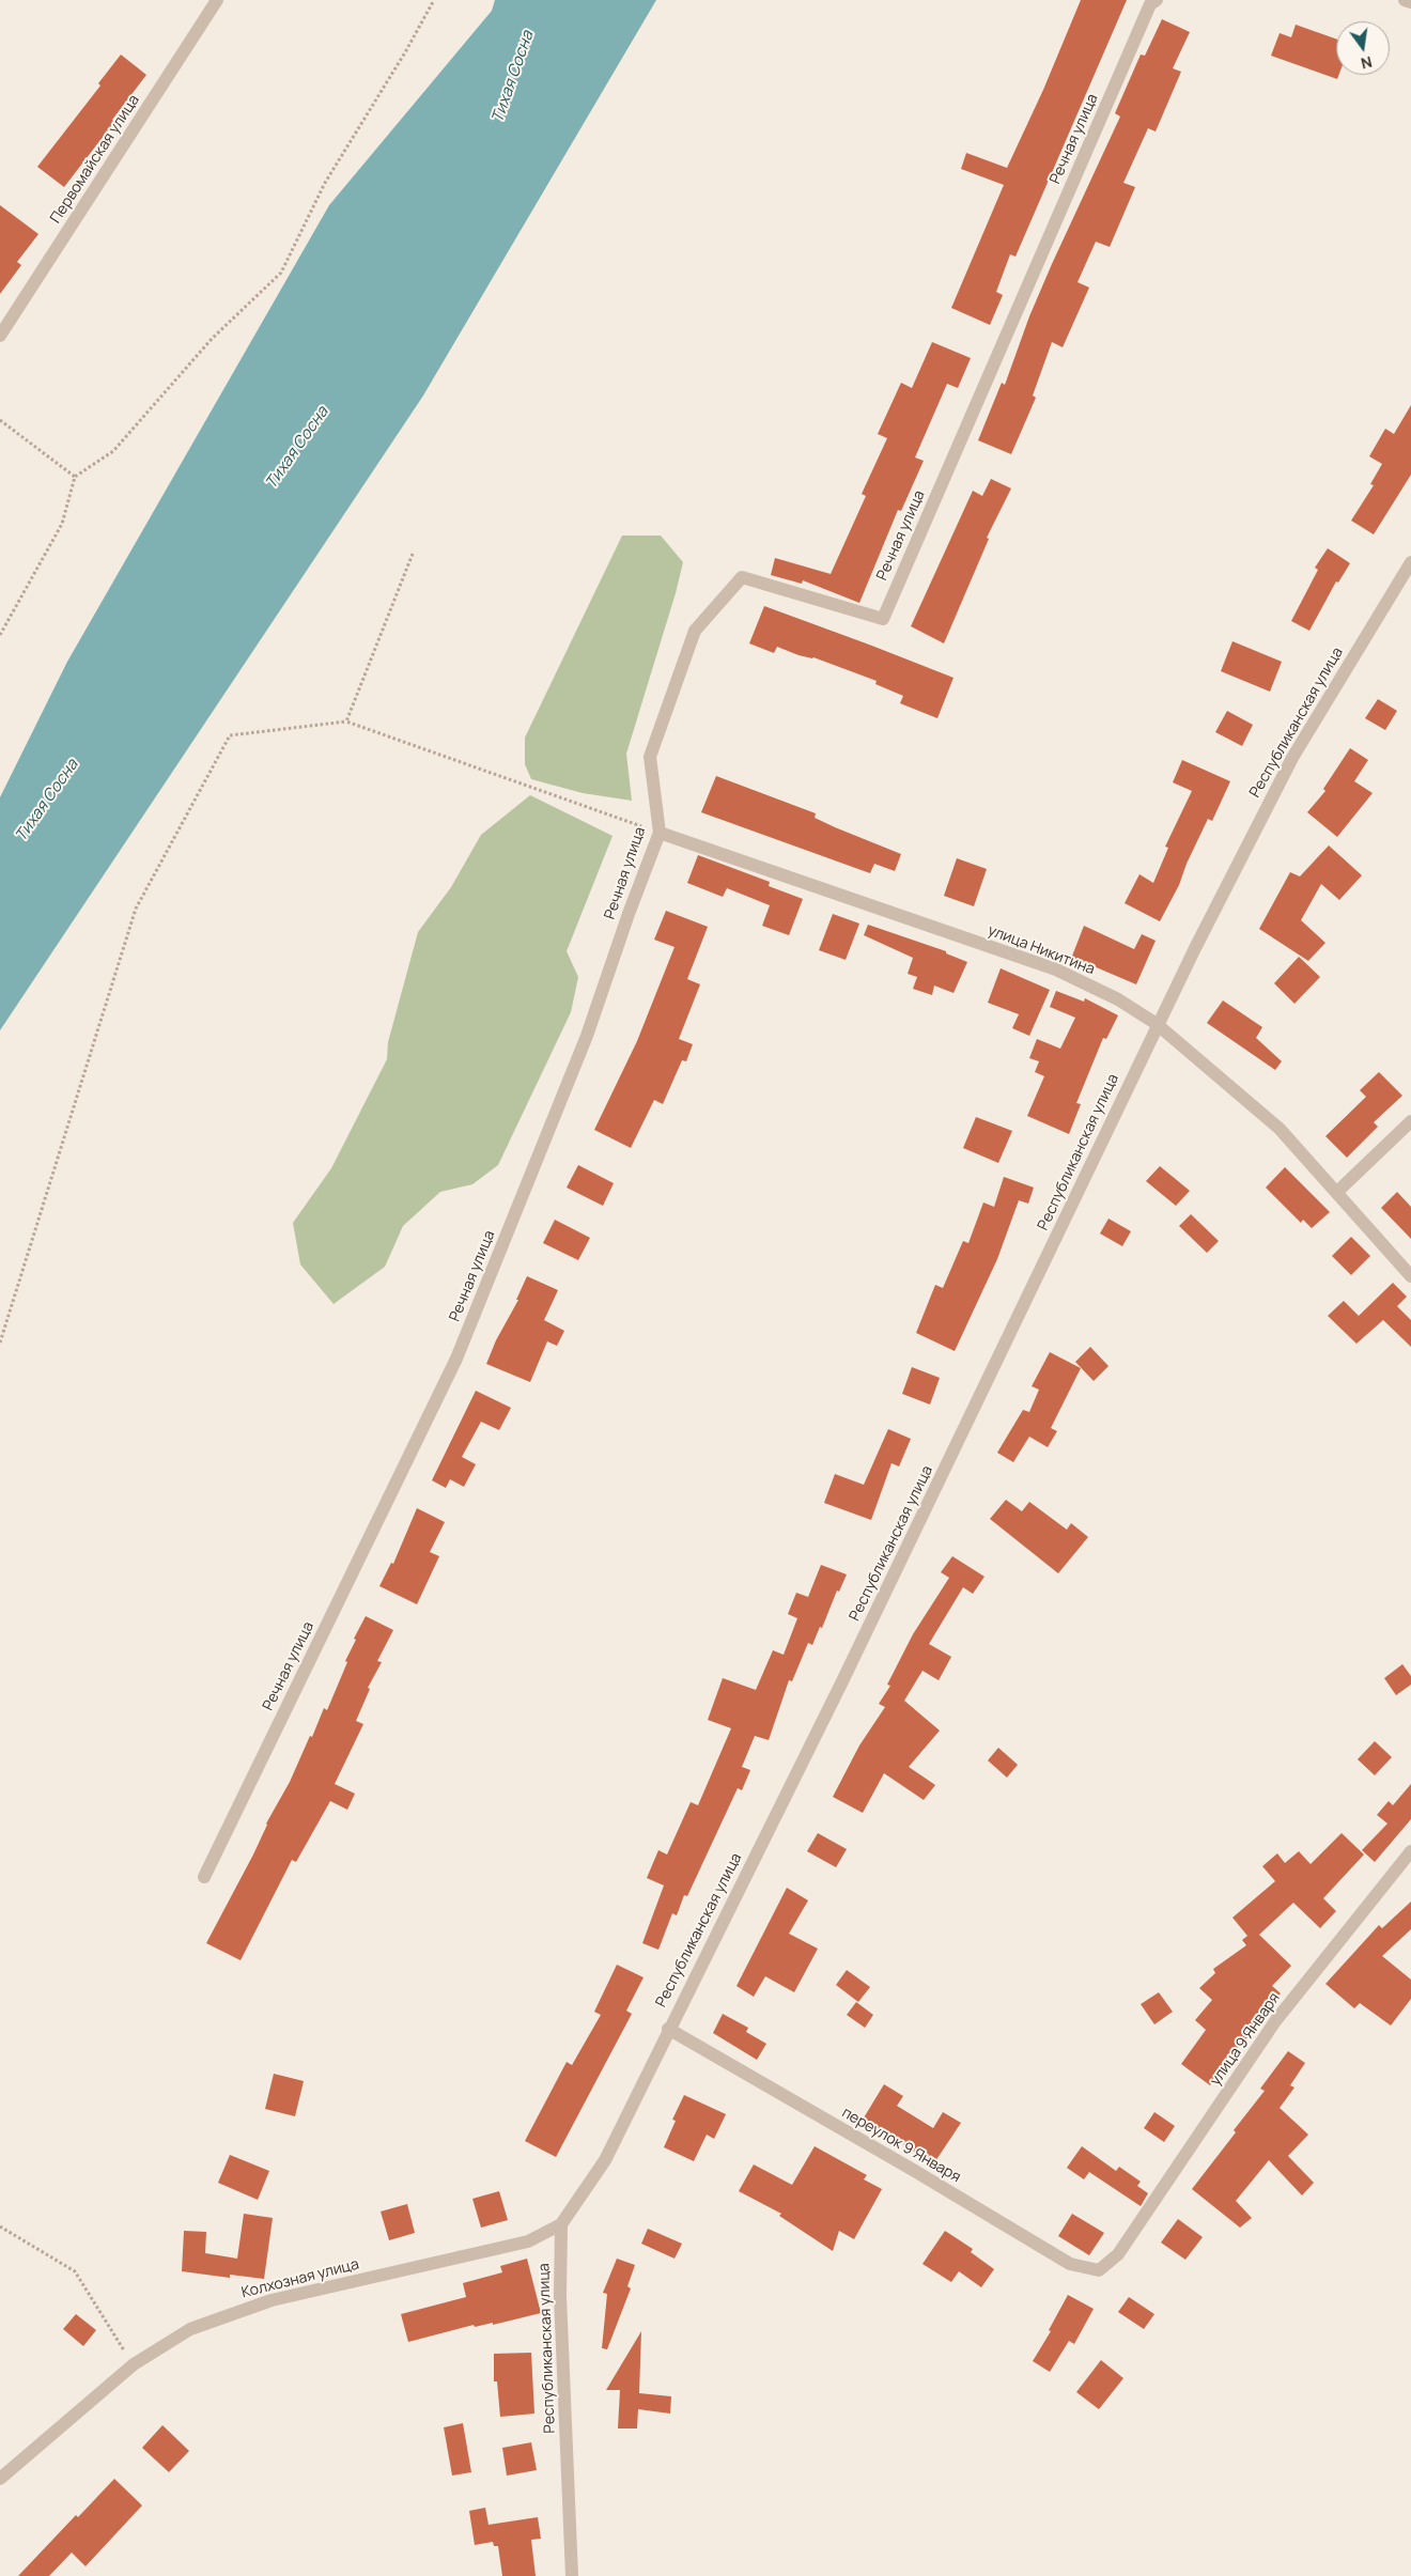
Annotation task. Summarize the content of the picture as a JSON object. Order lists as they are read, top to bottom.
{
  "streets": {
    "street": [
      "Речная улица",
      "Первомайская улица",
      "Республиканская улица",
      "улица Никитина",
      "улица 9 Января",
      "переулок 9 Января",
      "Колхозная улица"
    ]
  },
  "crossings": [
    ["Речная улица", "улица Никитина"],
    ["Республиканская улица", "улица Никитина"],
    ["Республиканская улица", "переулок 9 Января"],
    ["Республиканская улица", "Колхозная улица"],
    ["улица 9 Января", "переулок 9 Января"]
  ],
  "water": ["Тихая Сосна"],
  "north": "bottom"
}
